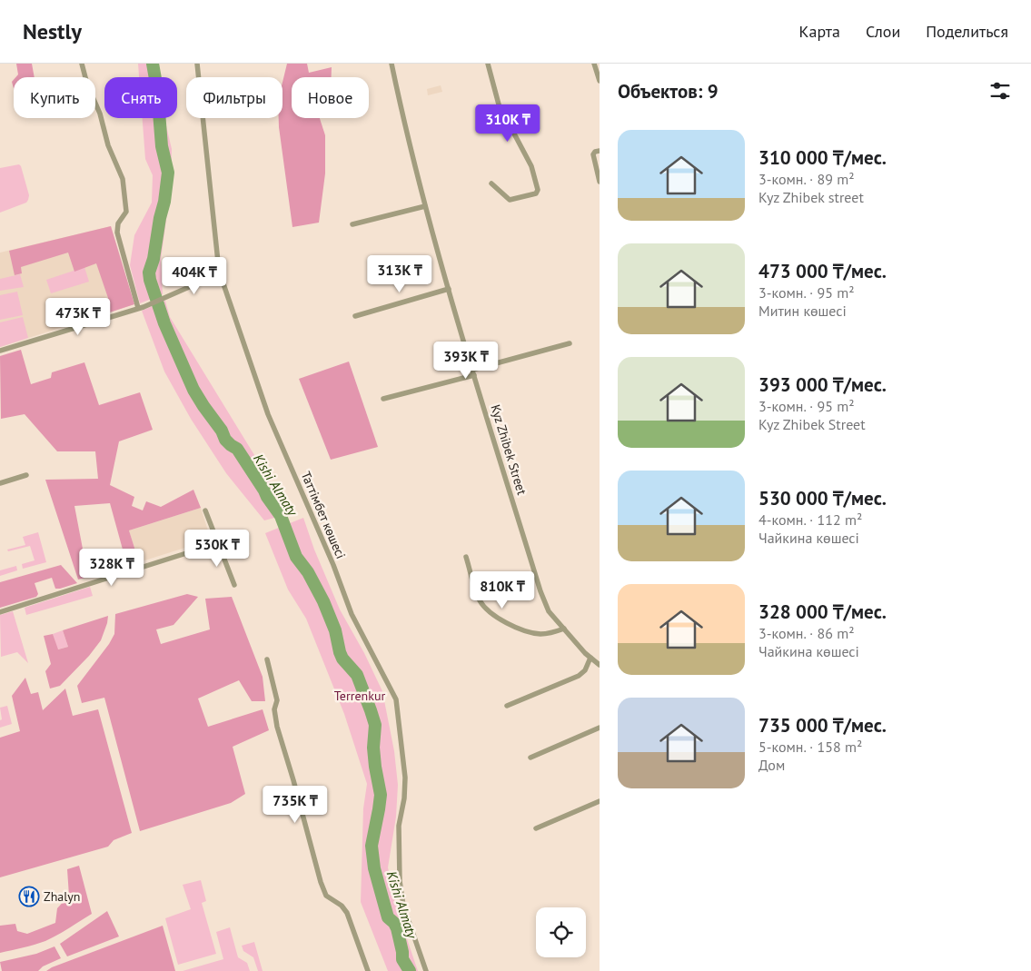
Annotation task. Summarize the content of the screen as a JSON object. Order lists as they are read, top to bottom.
{
  "streets": {
    "street": ["Kyz Zhibek Street", "Таттімбет көшесі"]
  },
  "water": ["Kіshі Almaty"],
  "parks": ["Terrenkur"],
  "places": {
    "restaurant": ["Zhalyn"]
  },
  "page": {
    "header": "Nestly",
    "nav": ["Карта", "Слои", "Поделиться"],
    "heading": "Объектов: 9",
    "chip": [
      "Купить",
      "Снять",
      "Фильтры",
      "Новое"
    ],
    "price": [
      "310K ₸",
      "313K ₸",
      "404K ₸",
      "473K ₸",
      "393K ₸",
      "530K ₸",
      "328K ₸",
      "810K ₸",
      "735K ₸"
    ],
    "list": [
      {
        "name": "310 000 ₸/мес.",
        "note": "3-комн. · 89 m² · Kyz Zhibek street"
      },
      {
        "name": "473 000 ₸/мес.",
        "note": "3-комн. · 95 m² · Митин көшесі"
      },
      {
        "name": "393 000 ₸/мес.",
        "note": "3-комн. · 95 m² · Kyz Zhibek Street"
      },
      {
        "name": "530 000 ₸/мес.",
        "note": "4-комн. · 112 m² · Чайкина көшесі"
      },
      {
        "name": "328 000 ₸/мес.",
        "note": "3-комн. · 86 m² · Чайкина көшесі"
      },
      {
        "name": "735 000 ₸/мес.",
        "note": "5-комн. · 158 m² · Дом"
      }
    ]
  }
}
